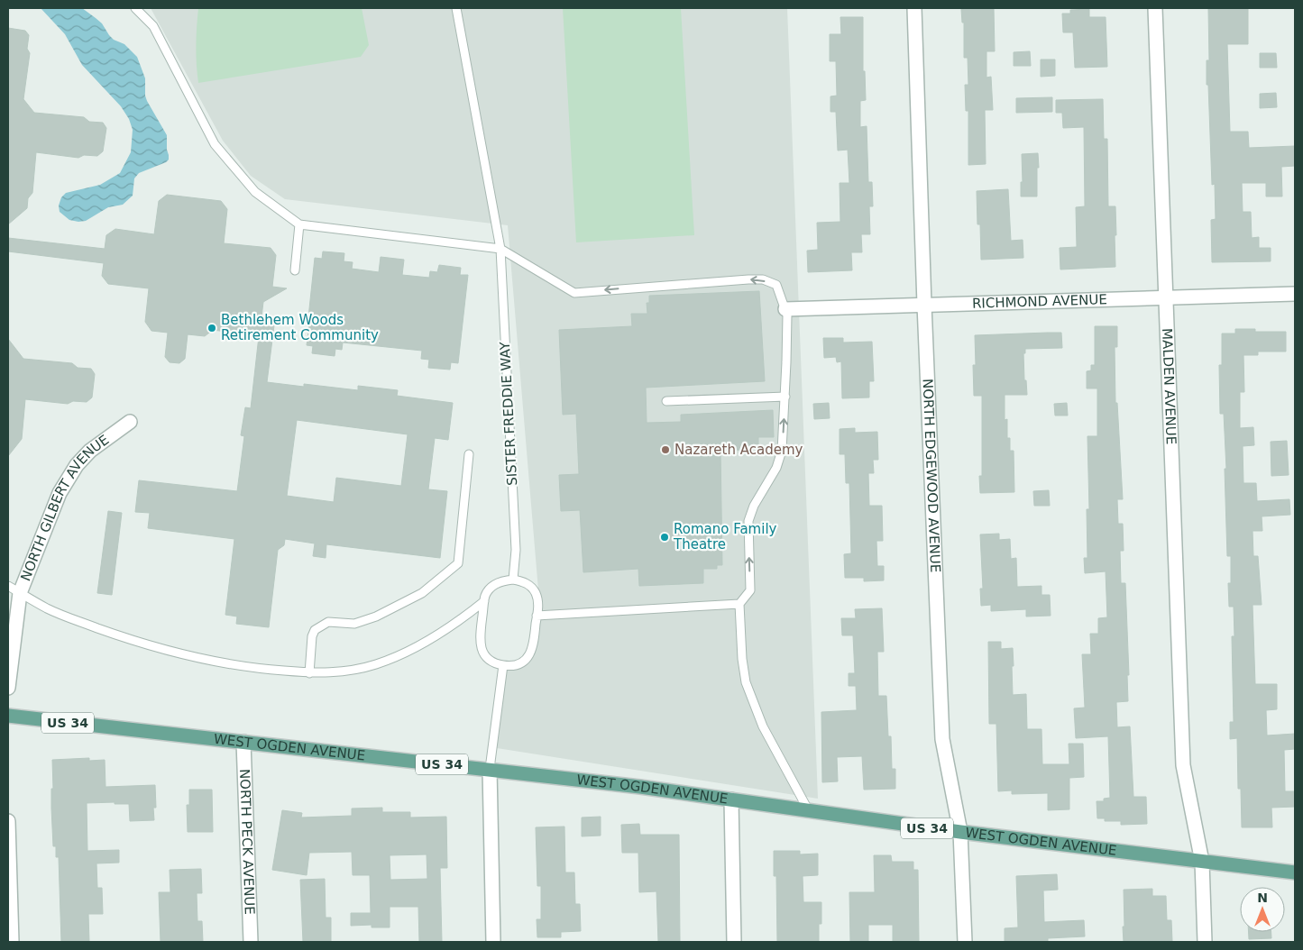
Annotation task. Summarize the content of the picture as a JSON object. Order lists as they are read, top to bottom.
{
  "streets": {
    "main road": ["US 34", "WEST OGDEN AVENUE"],
    "street": [
      "RICHMOND AVENUE",
      "MALDEN AVENUE",
      "NORTH EDGEWOOD AVENUE",
      "NORTH GILBERT AVENUE",
      "NORTH PECK AVENUE"
    ],
    "lane": ["SISTER FREDDIE WAY"]
  },
  "crossings": [
    ["RICHMOND AVENUE", "MALDEN AVENUE"],
    ["RICHMOND AVENUE", "NORTH EDGEWOOD AVENUE"],
    ["MALDEN AVENUE", "WEST OGDEN AVENUE"],
    ["NORTH EDGEWOOD AVENUE", "WEST OGDEN AVENUE"],
    ["WEST OGDEN AVENUE", "NORTH PECK AVENUE"]
  ],
  "places": ["Bethlehem Woods Retirement Community", "Nazareth Academy", "Romano Family Theatre"],
  "north": "top"
}
